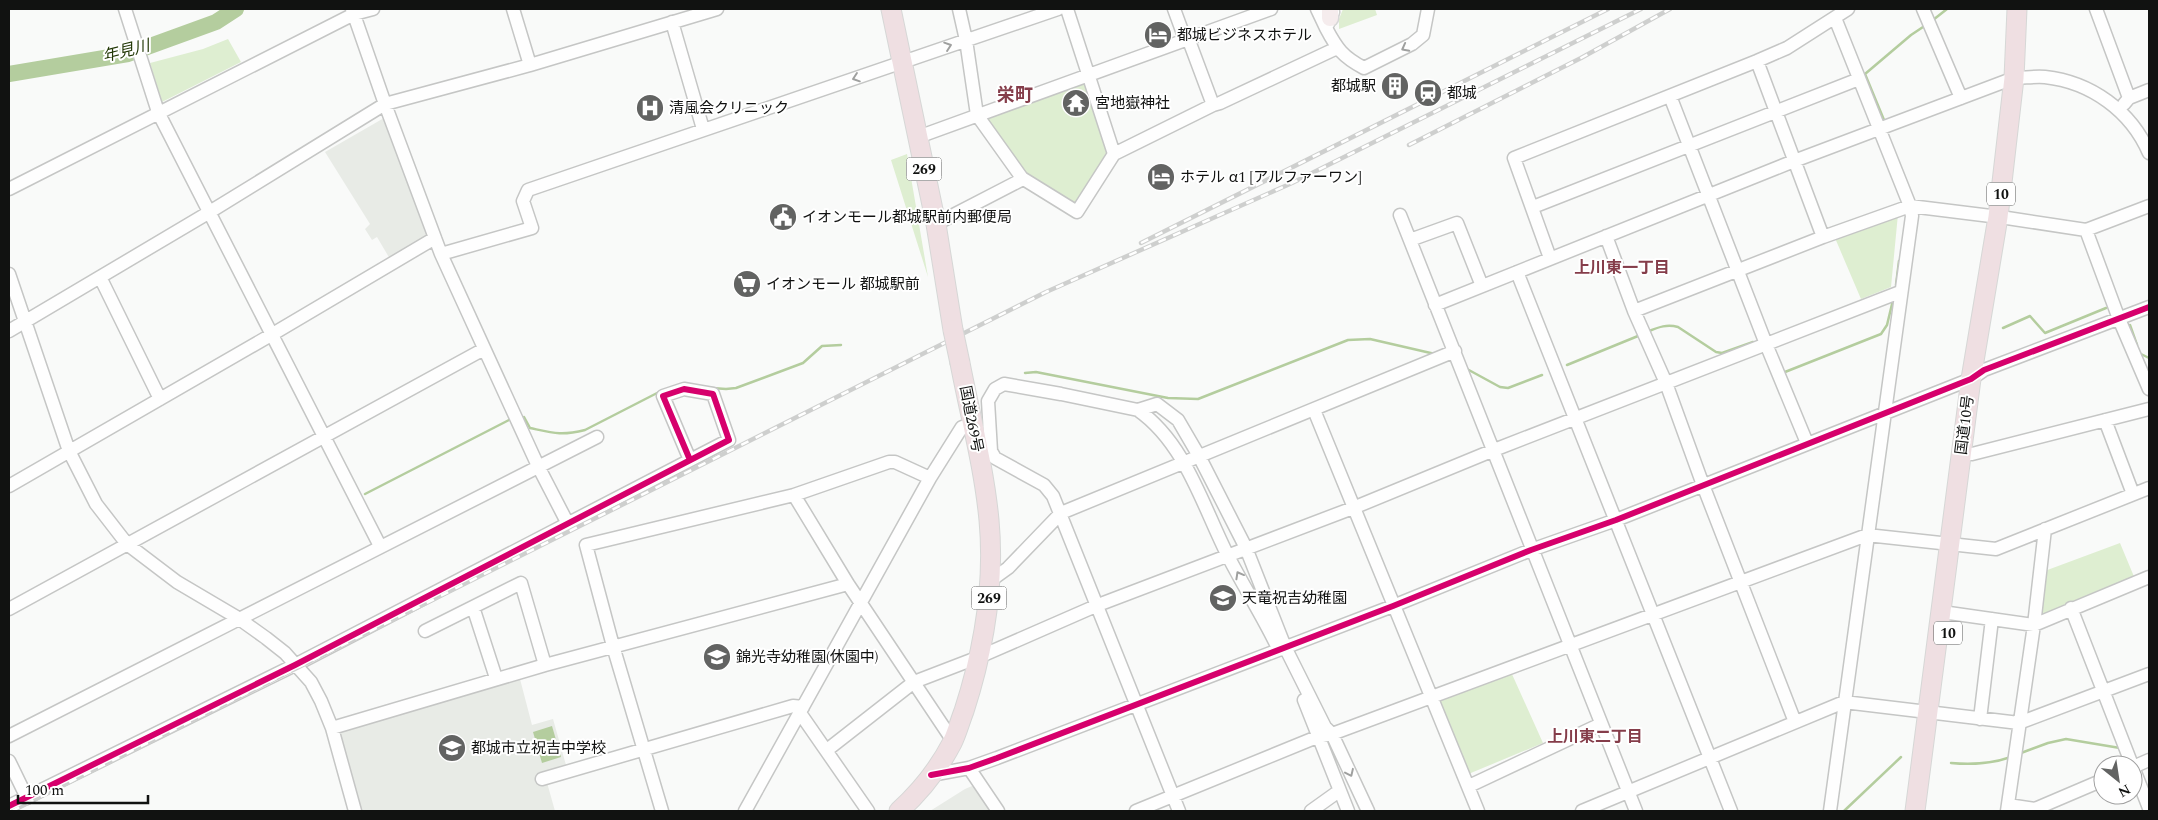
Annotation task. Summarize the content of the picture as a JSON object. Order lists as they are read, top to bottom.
{
  "streets": {
    "highway": [
      "269",
      "10",
      "国道269号",
      "国道10号"
    ]
  },
  "districts": ["栄町", "上川東一丁目", "上川東二丁目"],
  "water": ["年見川"],
  "places": {
    "hotel": ["都城ビジネスホテル", "ホテル α1 [アルファーワン]"],
    "building": ["都城駅"],
    "station": ["都城"],
    "temple": ["宮地嶽神社"],
    "hospital": ["清風会クリニック"],
    "public building": ["イオンモール都城駅前内郵便局"],
    "supermarket": ["イオンモール 都城駅前"],
    "school or university": ["天竜祝吉幼稚園", "錦光寺幼稚園(休園中)", "都城市立祝吉中学校"]
  },
  "scale_bar": "100 m",
  "north": "bottom right"
}
